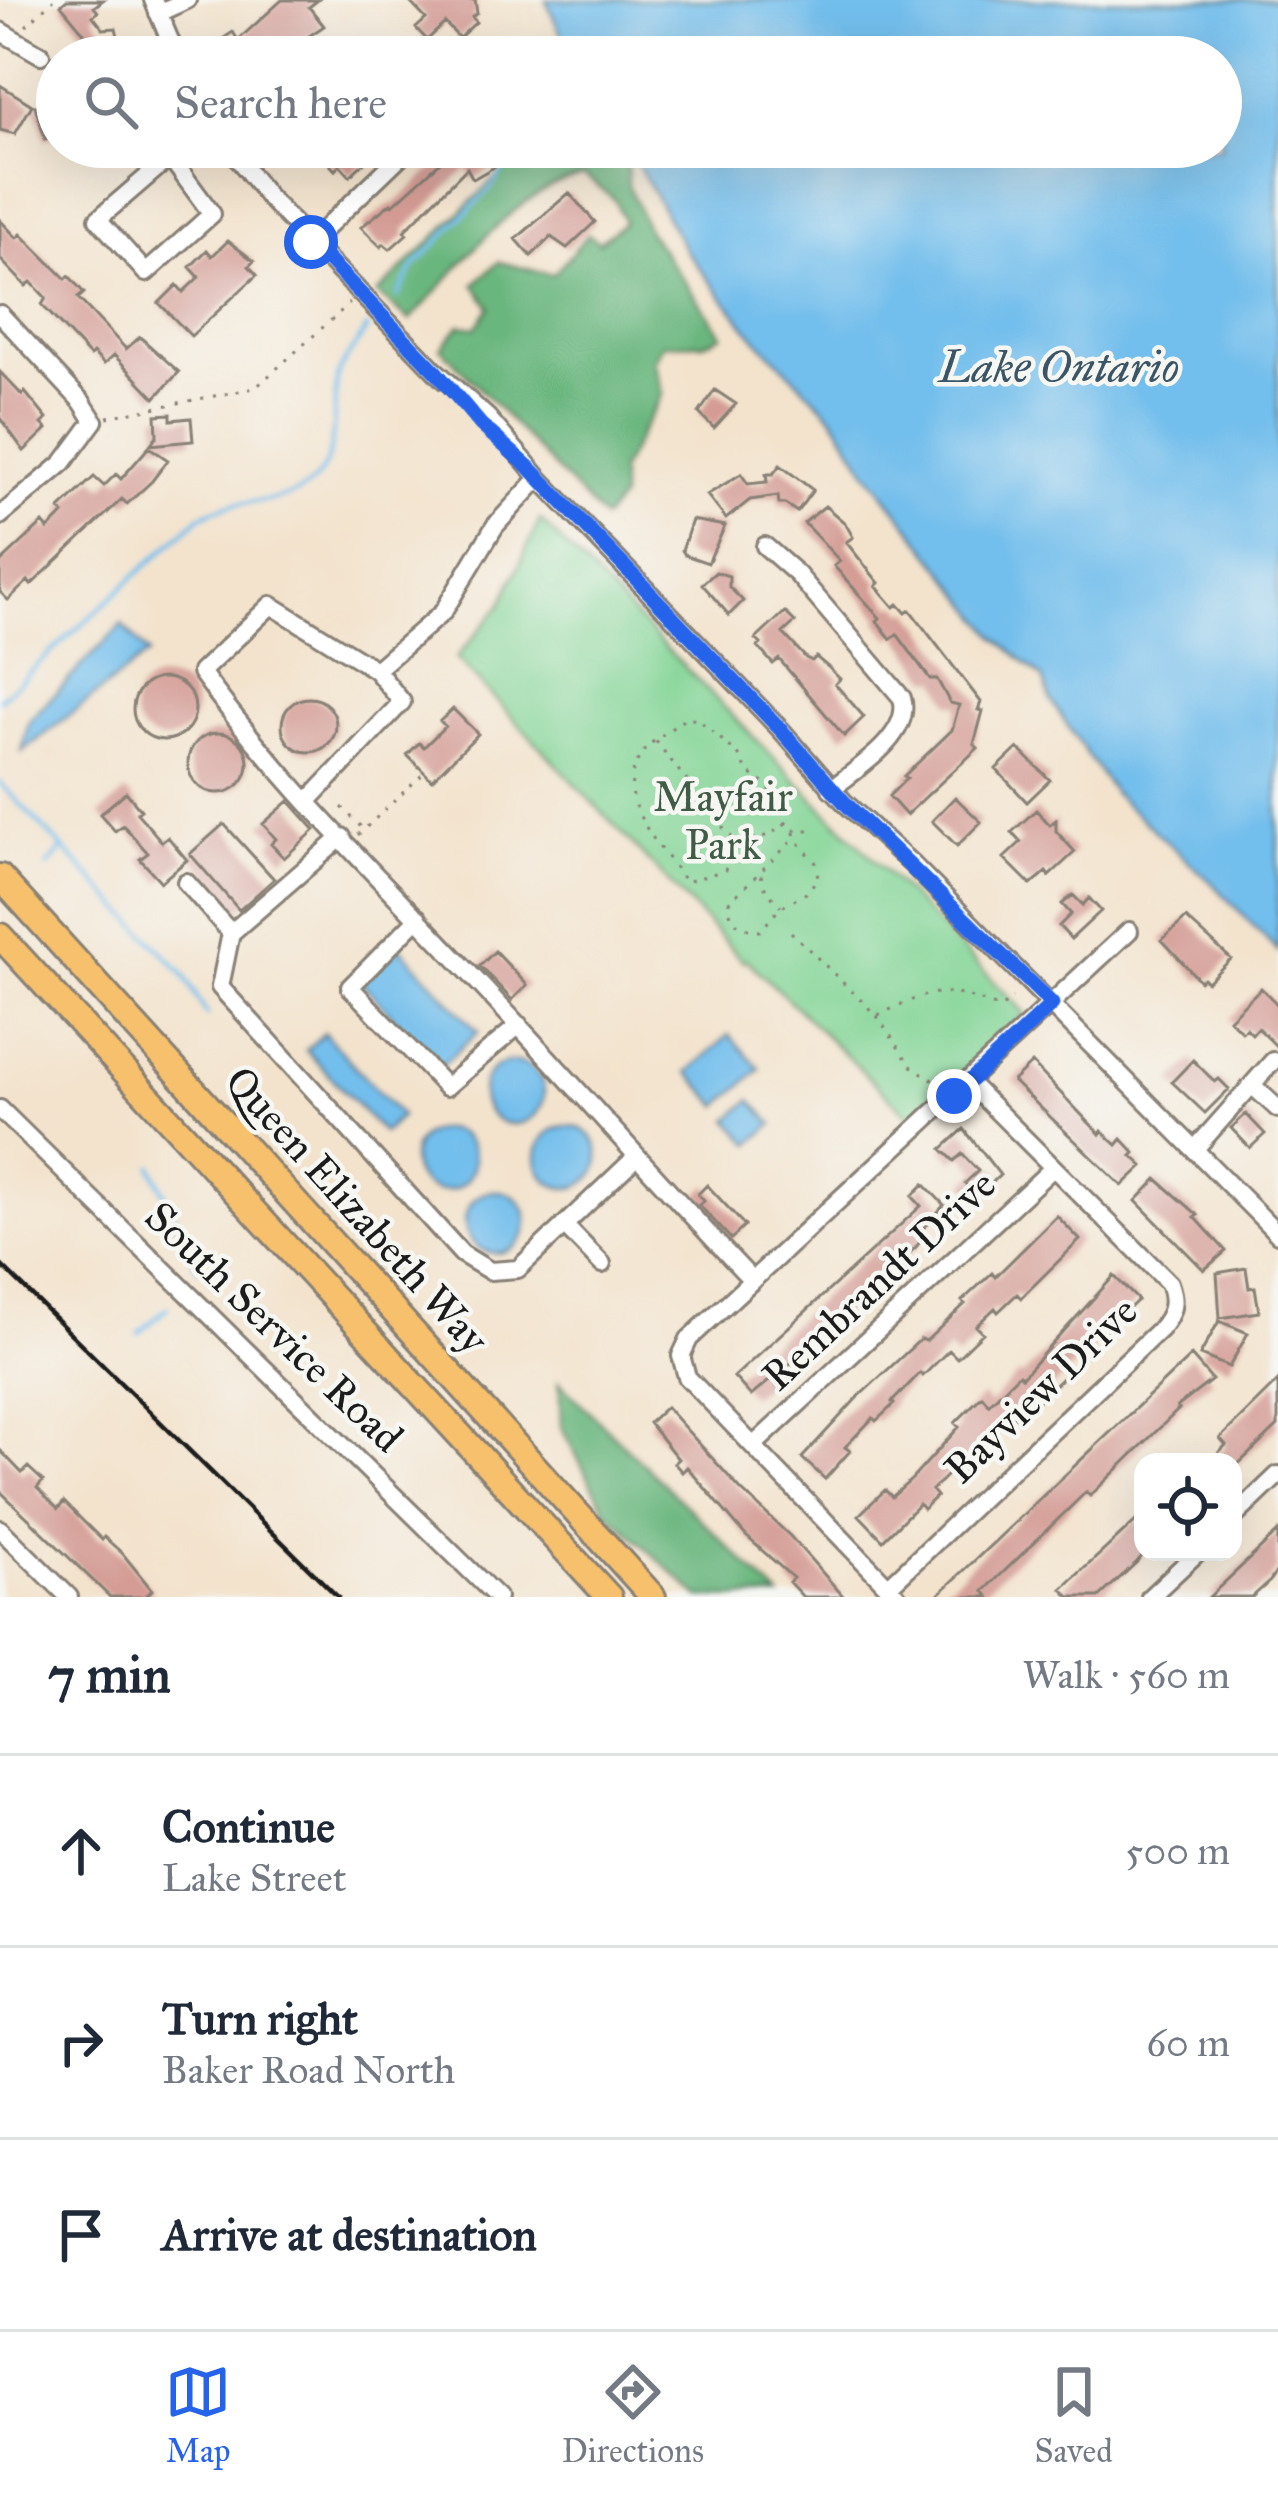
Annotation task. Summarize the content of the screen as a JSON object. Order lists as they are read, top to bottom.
{
  "streets": {
    "highway": ["Queen Elizabeth Way"],
    "street": ["Rembrandt Drive", "South Service Road", "Bayview Drive"]
  },
  "crossings": [
    ["Rembrandt Drive", "Bayview Drive"]
  ],
  "water": ["Lake Ontario"],
  "parks": ["Mayfair Park"],
  "page": {
    "search": "Search here",
    "heading": ["7 min", "Walk · 560 m"],
    "list": [
      ["Continue", "Lake Street", "500 m"],
      ["Turn right", "Baker Road North", "60 m"],
      "Arrive at destination"
    ],
    "nav": ["Map", "Directions", "Saved"]
  }
}
